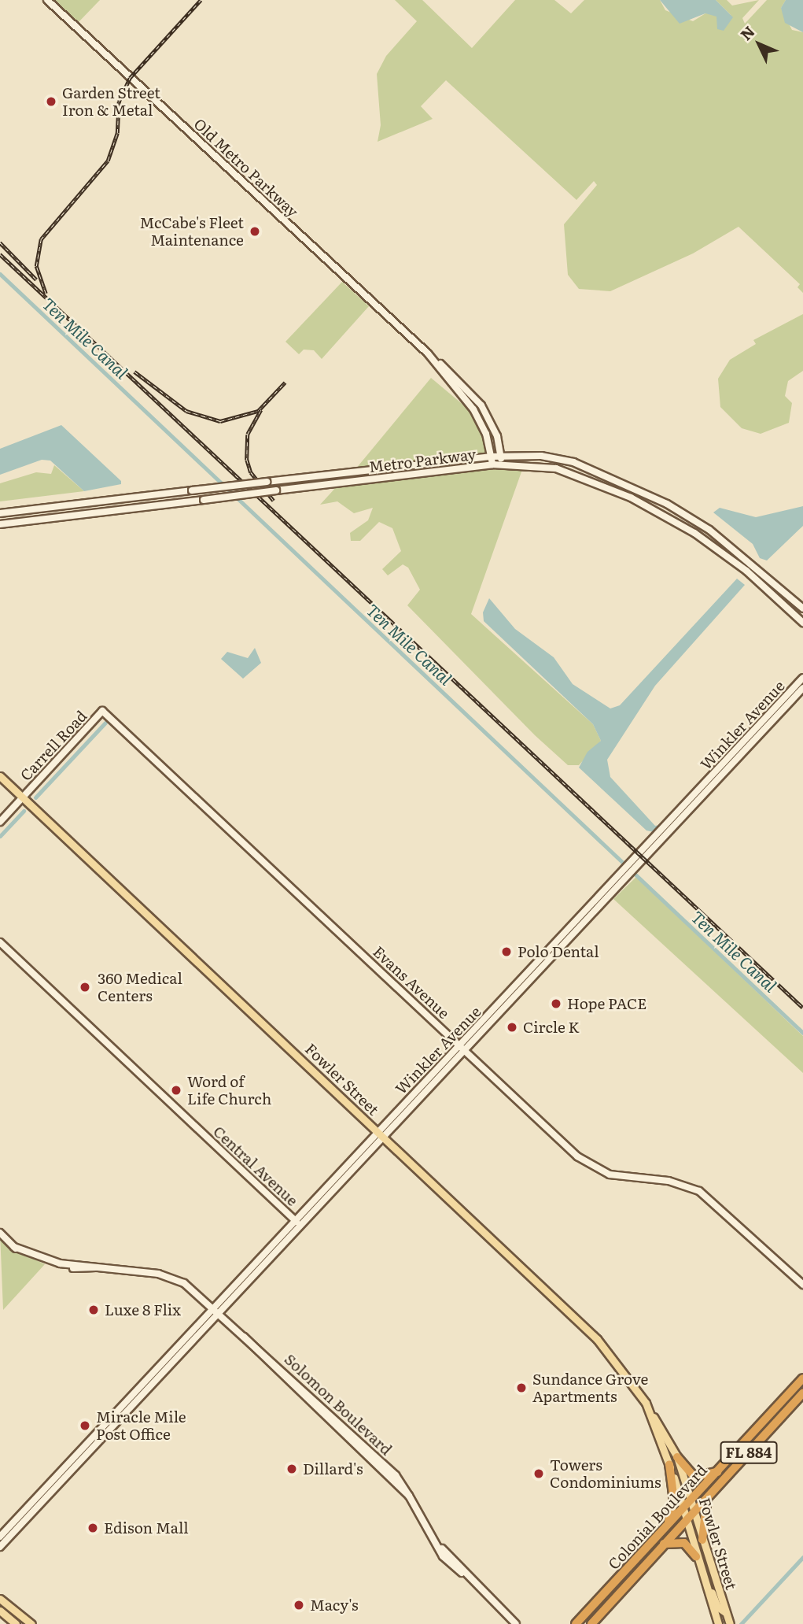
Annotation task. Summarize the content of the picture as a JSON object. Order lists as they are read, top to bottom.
{
  "streets": {
    "highway": ["FL 884", "Colonial Boulevard"],
    "main road": ["Fowler Street"],
    "street": [
      "Old Metro Parkway",
      "Metro Parkway",
      "Winkler Avenue",
      "Carrell Road",
      "Evans Avenue",
      "Central Avenue",
      "Solomon Boulevard"
    ]
  },
  "crossings": [
    ["Old Metro Parkway", "Metro Parkway"],
    ["Winkler Avenue", "Evans Avenue"],
    ["Winkler Avenue", "Fowler Street"],
    ["Winkler Avenue", "Central Avenue"],
    ["Winkler Avenue", "Solomon Boulevard"],
    ["Carrell Road", "Evans Avenue"],
    ["Carrell Road", "Fowler Street"],
    ["Fowler Street", "Colonial Boulevard"]
  ],
  "water": ["Ten Mile Canal"],
  "places": [
    "Garden Street Iron & Metal",
    "McCabe's Fleet Maintenance",
    "Polo Dental",
    "360 Medical Centers",
    "Hope PACE",
    "Circle K",
    "Word of Life Church",
    "Luxe 8 Flix",
    "Sundance Grove Apartments",
    "Miracle Mile Post Office",
    "Dillard's",
    "Towers Condominiums",
    "Edison Mall",
    "Macy's"
  ],
  "north": "top left"
}
